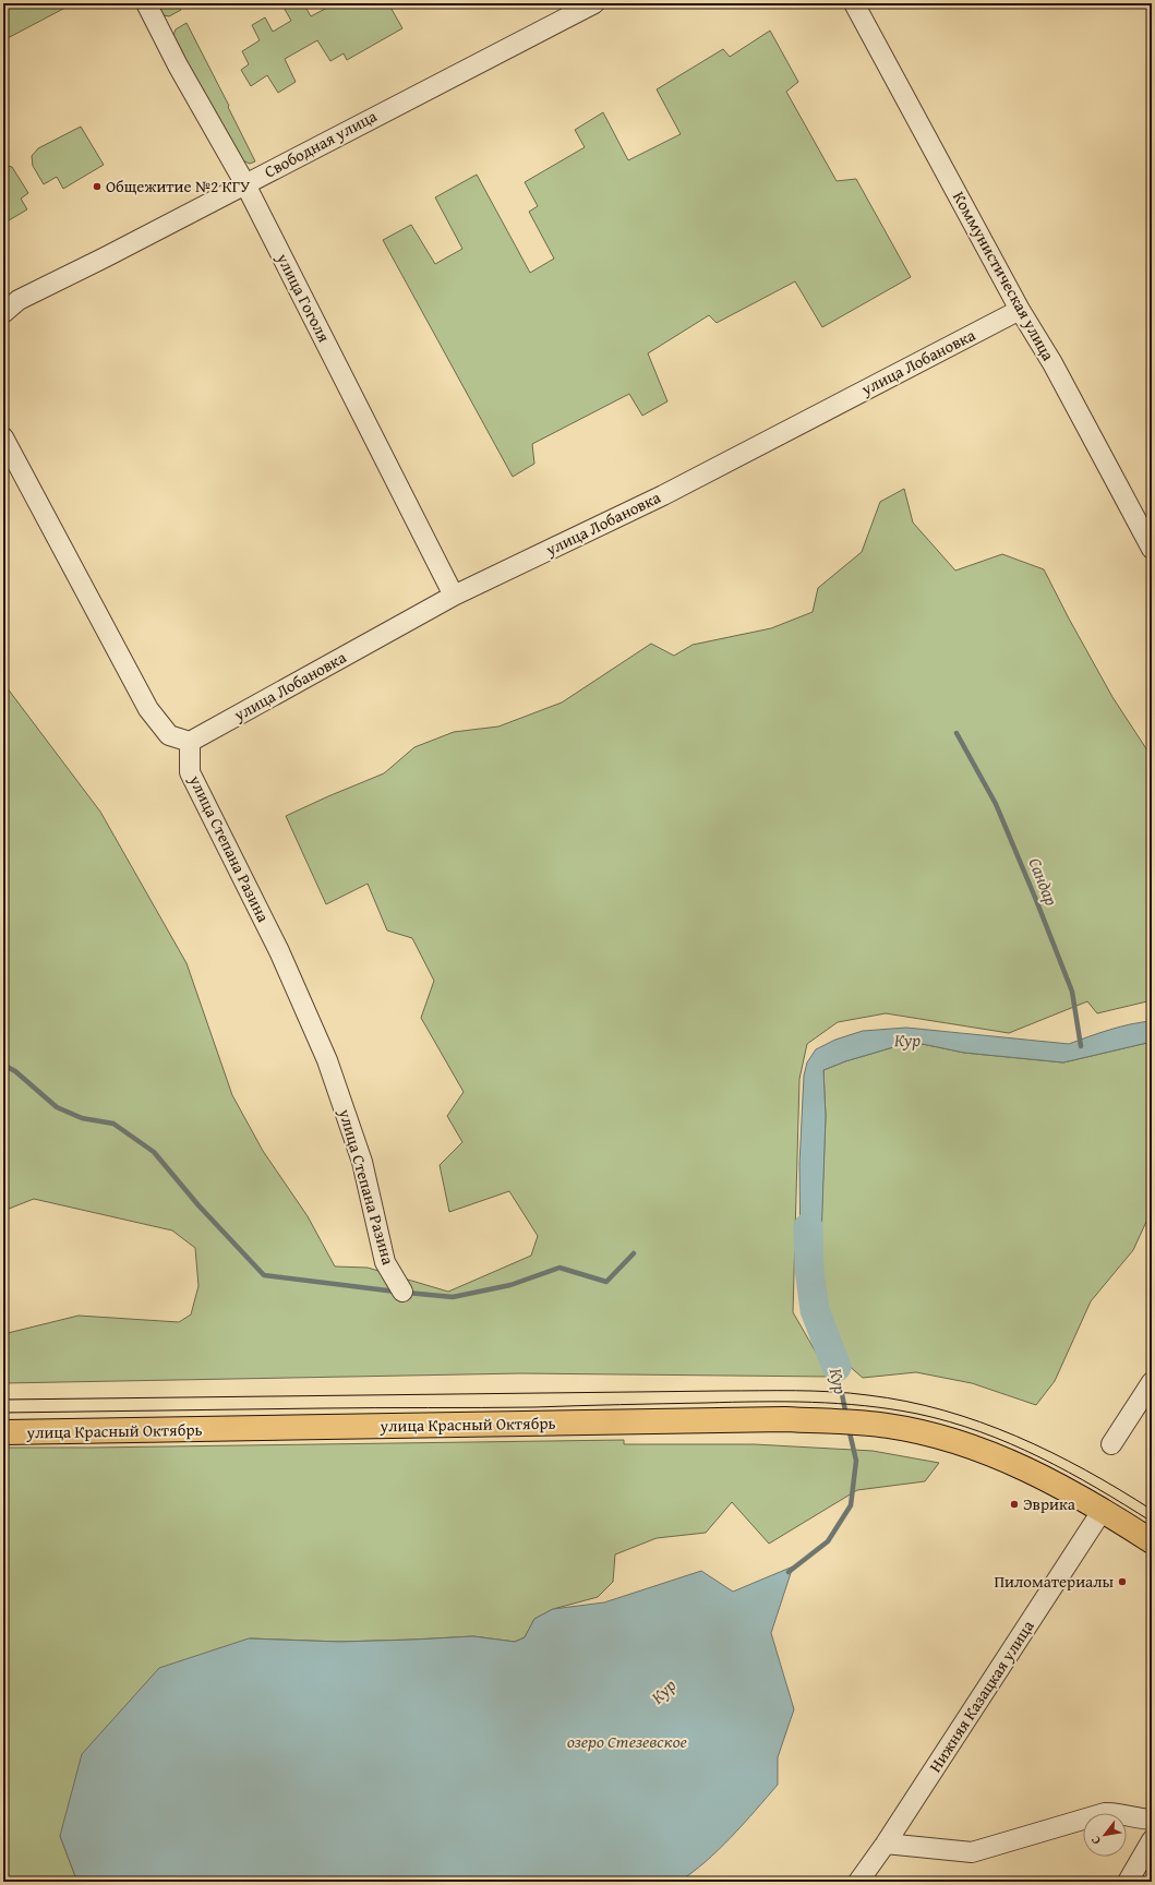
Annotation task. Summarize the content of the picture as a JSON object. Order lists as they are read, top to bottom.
{
  "streets": {
    "main road": ["улица Красный Октябрь"],
    "street": [
      "Свободная улица",
      "Коммунистическая улица",
      "улица Гоголя",
      "улица Лобановка",
      "улица Степана Разина",
      "Нижняя Казацкая улица"
    ]
  },
  "crossings": [
    ["Свободная улица", "улица Гоголя"],
    ["Коммунистическая улица", "улица Лобановка"],
    ["улица Гоголя", "улица Лобановка"],
    ["улица Лобановка", "улица Степана Разина"],
    ["улица Красный Октябрь", "Нижняя Казацкая улица"]
  ],
  "water": ["Сандар", "Кур", "озеро Стезевское"],
  "places": ["Общежитие №2 КГУ", "Эврика", "Пиломатериалы"],
  "north": "bottom left"
}
